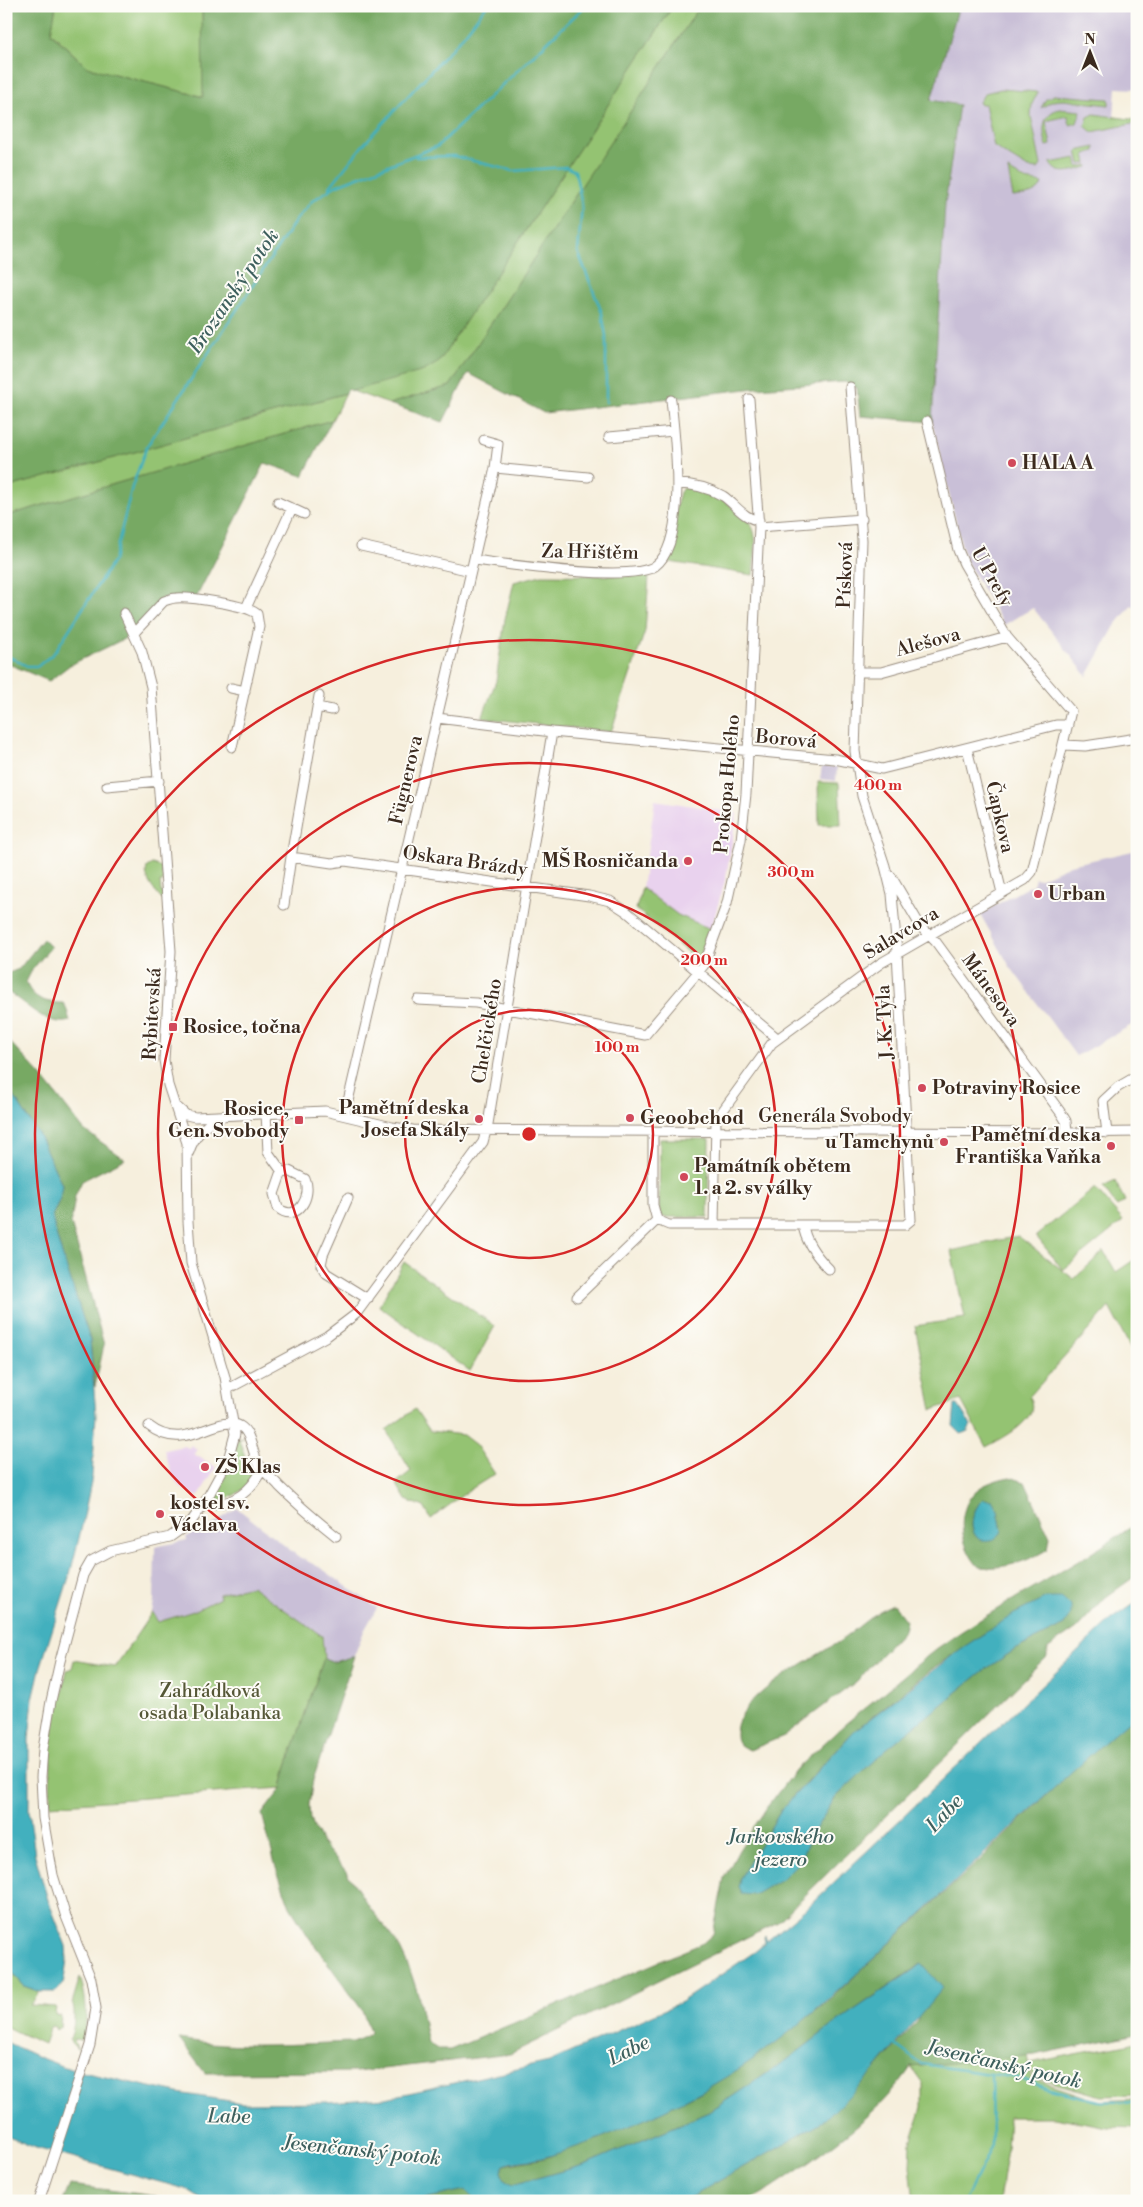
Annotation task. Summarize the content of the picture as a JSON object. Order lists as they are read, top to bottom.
{
  "streets": {
    "street": [
      "Za Hřištěm",
      "Písková",
      "U Prefy",
      "Alešova",
      "Borová",
      "Fügnerova",
      "Prokopa Holého",
      "Čapkova",
      "Oskara Brázdy",
      "Salavcova",
      "Mánesova",
      "Rybitevská",
      "J. K. Tyla",
      "Chelčického",
      "Generála Svobody"
    ]
  },
  "crossings": [
    ["Za Hřištěm", "Fügnerova"],
    ["Písková", "Alešova"],
    ["Písková", "Borová"],
    ["Písková", "J. K. Tyla"],
    ["U Prefy", "Alešova"],
    ["U Prefy", "Borová"],
    ["U Prefy", "Salavcova"],
    ["Borová", "Fügnerova"],
    ["Borová", "Prokopa Holého"],
    ["Borová", "Čapkova"],
    ["Borová", "Salavcova"],
    ["Borová", "J. K. Tyla"],
    ["Borová", "Chelčického"],
    ["Fügnerova", "Oskara Brázdy"],
    ["Fügnerova", "Generála Svobody"],
    ["Prokopa Holého", "Oskara Brázdy"],
    ["Prokopa Holého", "Chelčického"],
    ["Čapkova", "Salavcova"],
    ["Oskara Brázdy", "Salavcova"],
    ["Oskara Brázdy", "Chelčického"],
    ["Salavcova", "Mánesova"],
    ["Salavcova", "J. K. Tyla"],
    ["Salavcova", "Generála Svobody"],
    ["Mánesova", "J. K. Tyla"],
    ["Mánesova", "Generála Svobody"],
    ["Rybitevská", "Chelčického"],
    ["Rybitevská", "Generála Svobody"],
    ["J. K. Tyla", "Generála Svobody"],
    ["Chelčického", "Generála Svobody"]
  ],
  "water": [
    "Brozanský potok",
    "Labe",
    "Jarkovského jezero",
    "Jesenčanský potok"
  ],
  "parks": ["Zahrádková osada Polabanka"],
  "places": {
    "other": [
      "HALA A",
      "MŠ Rosničanda",
      "Urban",
      "Potraviny Rosice",
      "Geoobchod",
      "Pamětní deska Josefa Skály",
      "u Tamchynů",
      "Pamětní deska Františka Vaňka",
      "Památník obětem 1. a 2. sv války",
      "ZŠ Klas",
      "kostel sv. Václava"
    ],
    "transit": ["Rosice, točna", "Rosice, Gen. Svobody"]
  },
  "north": "top",
  "rings": [
    "400 m",
    "300 m",
    "200 m",
    "100 m"
  ]
}
